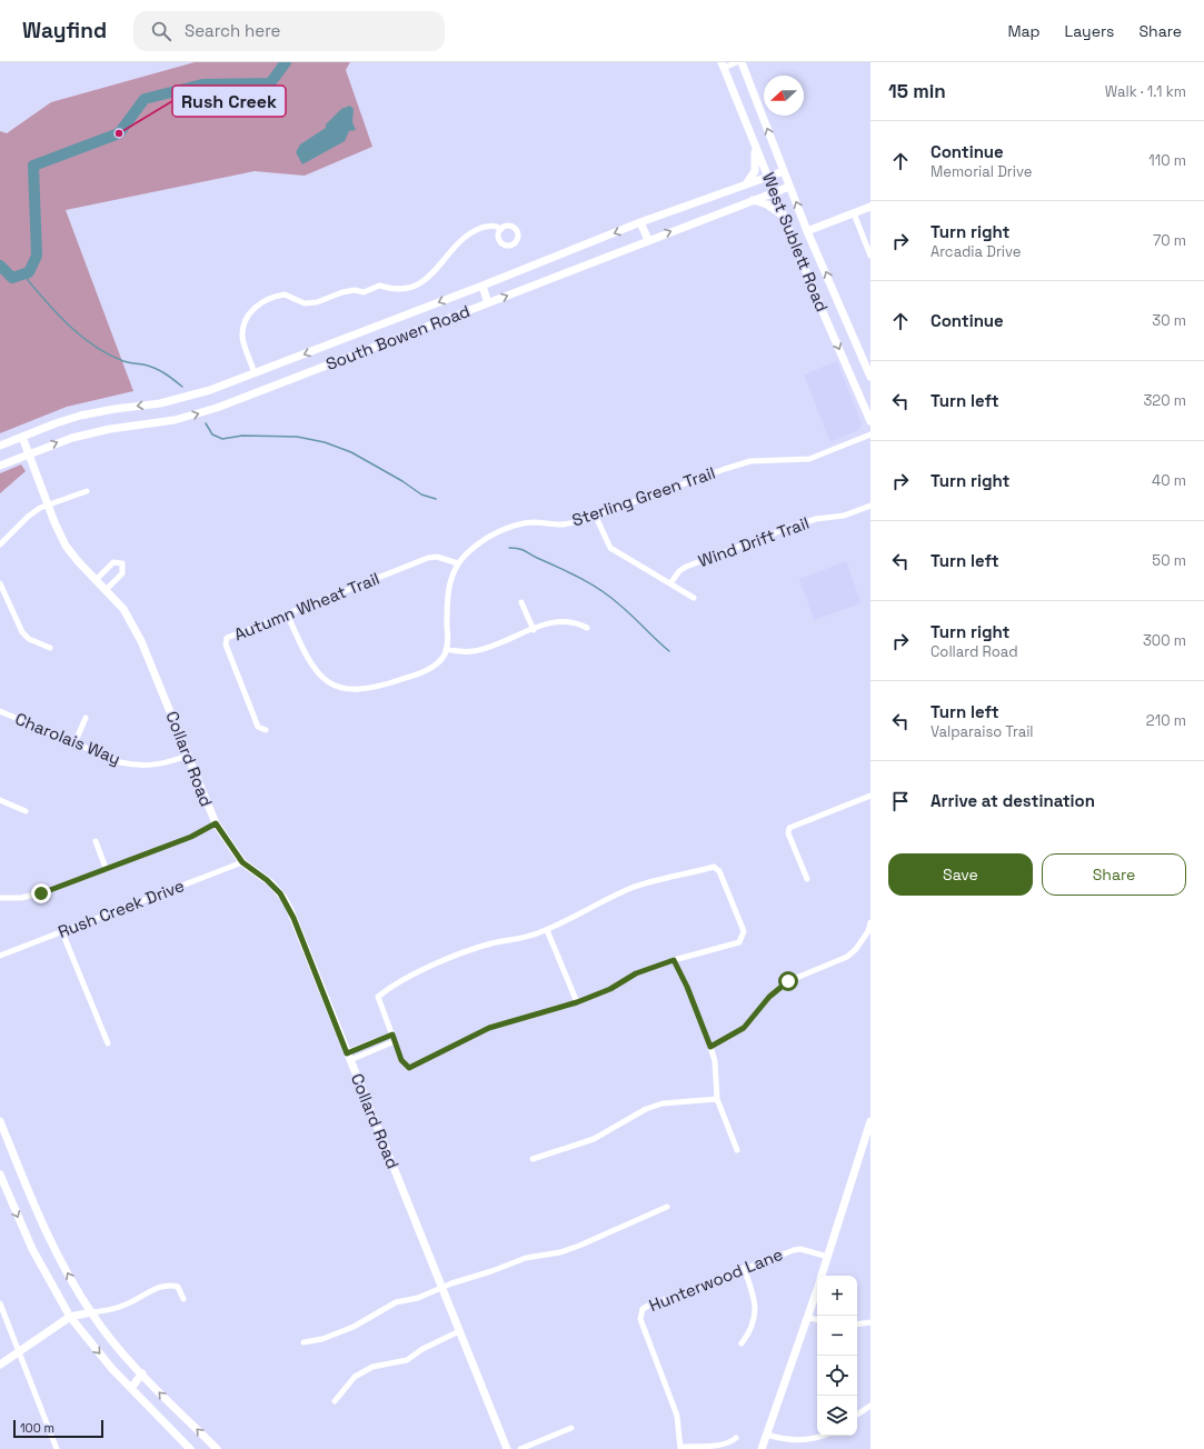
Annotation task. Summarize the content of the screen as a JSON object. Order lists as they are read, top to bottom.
{
  "streets": {
    "main road": ["West Sublett Road", "South Bowen Road", "Collard Road"],
    "street": [
      "Sterling Green Trail",
      "Wind Drift Trail",
      "Autumn Wheat Trail",
      "Charolais Way",
      "Rush Creek Drive",
      "Hunterwood Lane"
    ]
  },
  "crossings": [
    ["West Sublett Road", "South Bowen Road"],
    ["South Bowen Road", "Collard Road"],
    ["Sterling Green Trail", "Autumn Wheat Trail"],
    ["Charolais Way", "Collard Road"],
    ["Collard Road", "Rush Creek Drive"]
  ],
  "places": ["Rush Creek"],
  "scale_bar": "100 m",
  "north": "left",
  "page": {
    "header": "Wayfind",
    "search": "Search here",
    "nav": ["Map", "Layers", "Share"],
    "heading": ["15 min", "Walk · 1.1 km"],
    "list": [
      ["Continue", "Memorial Drive", "110 m"],
      ["Turn right", "Arcadia Drive", "70 m"],
      ["Continue", "30 m"],
      ["Turn left", "320 m"],
      ["Turn right", "40 m"],
      ["Turn left", "50 m"],
      ["Turn right", "Collard Road", "300 m"],
      ["Turn left", "Valparaiso Trail", "210 m"],
      "Arrive at destination"
    ],
    "buttons": ["Save", "Share"],
    "map_buttons": ["+", "−"],
    "scale": "100 m"
  }
}
